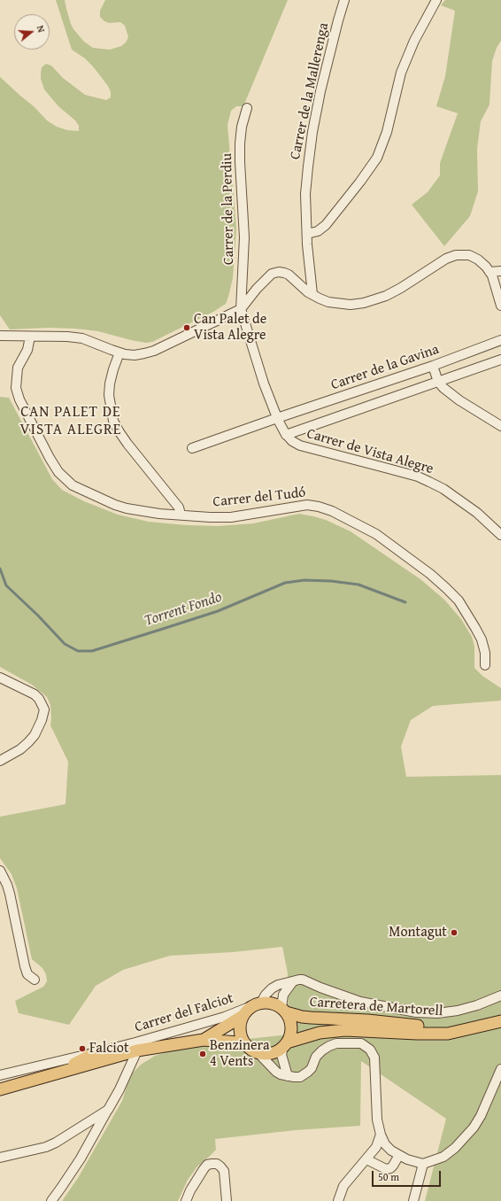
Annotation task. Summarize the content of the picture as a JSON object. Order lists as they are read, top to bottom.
{
  "streets": {
    "main road": ["Carretera de Martorell"],
    "street": [
      "Carrer de la Mallerenga",
      "Carrer de la Perdiu",
      "Carrer de la Gavina",
      "Carrer de Vista Alegre",
      "Carrer del Tudó",
      "Carrer del Falciot"
    ]
  },
  "crossings": [
    ["Carrer de la Perdiu", "Carrer de Vista Alegre"],
    ["Carrer de la Gavina", "Carrer de Vista Alegre"],
    ["Carretera de Martorell", "Carrer del Falciot"]
  ],
  "districts": ["CAN PALET DE VISTA ALEGRE"],
  "water": ["Torrent Fondo"],
  "places": [
    "Can Palet de Vista Alegre",
    "Montagut",
    "Falciot",
    "Benzinera 4 Vents"
  ],
  "scale_bar": "50 m",
  "north": "right"
}
